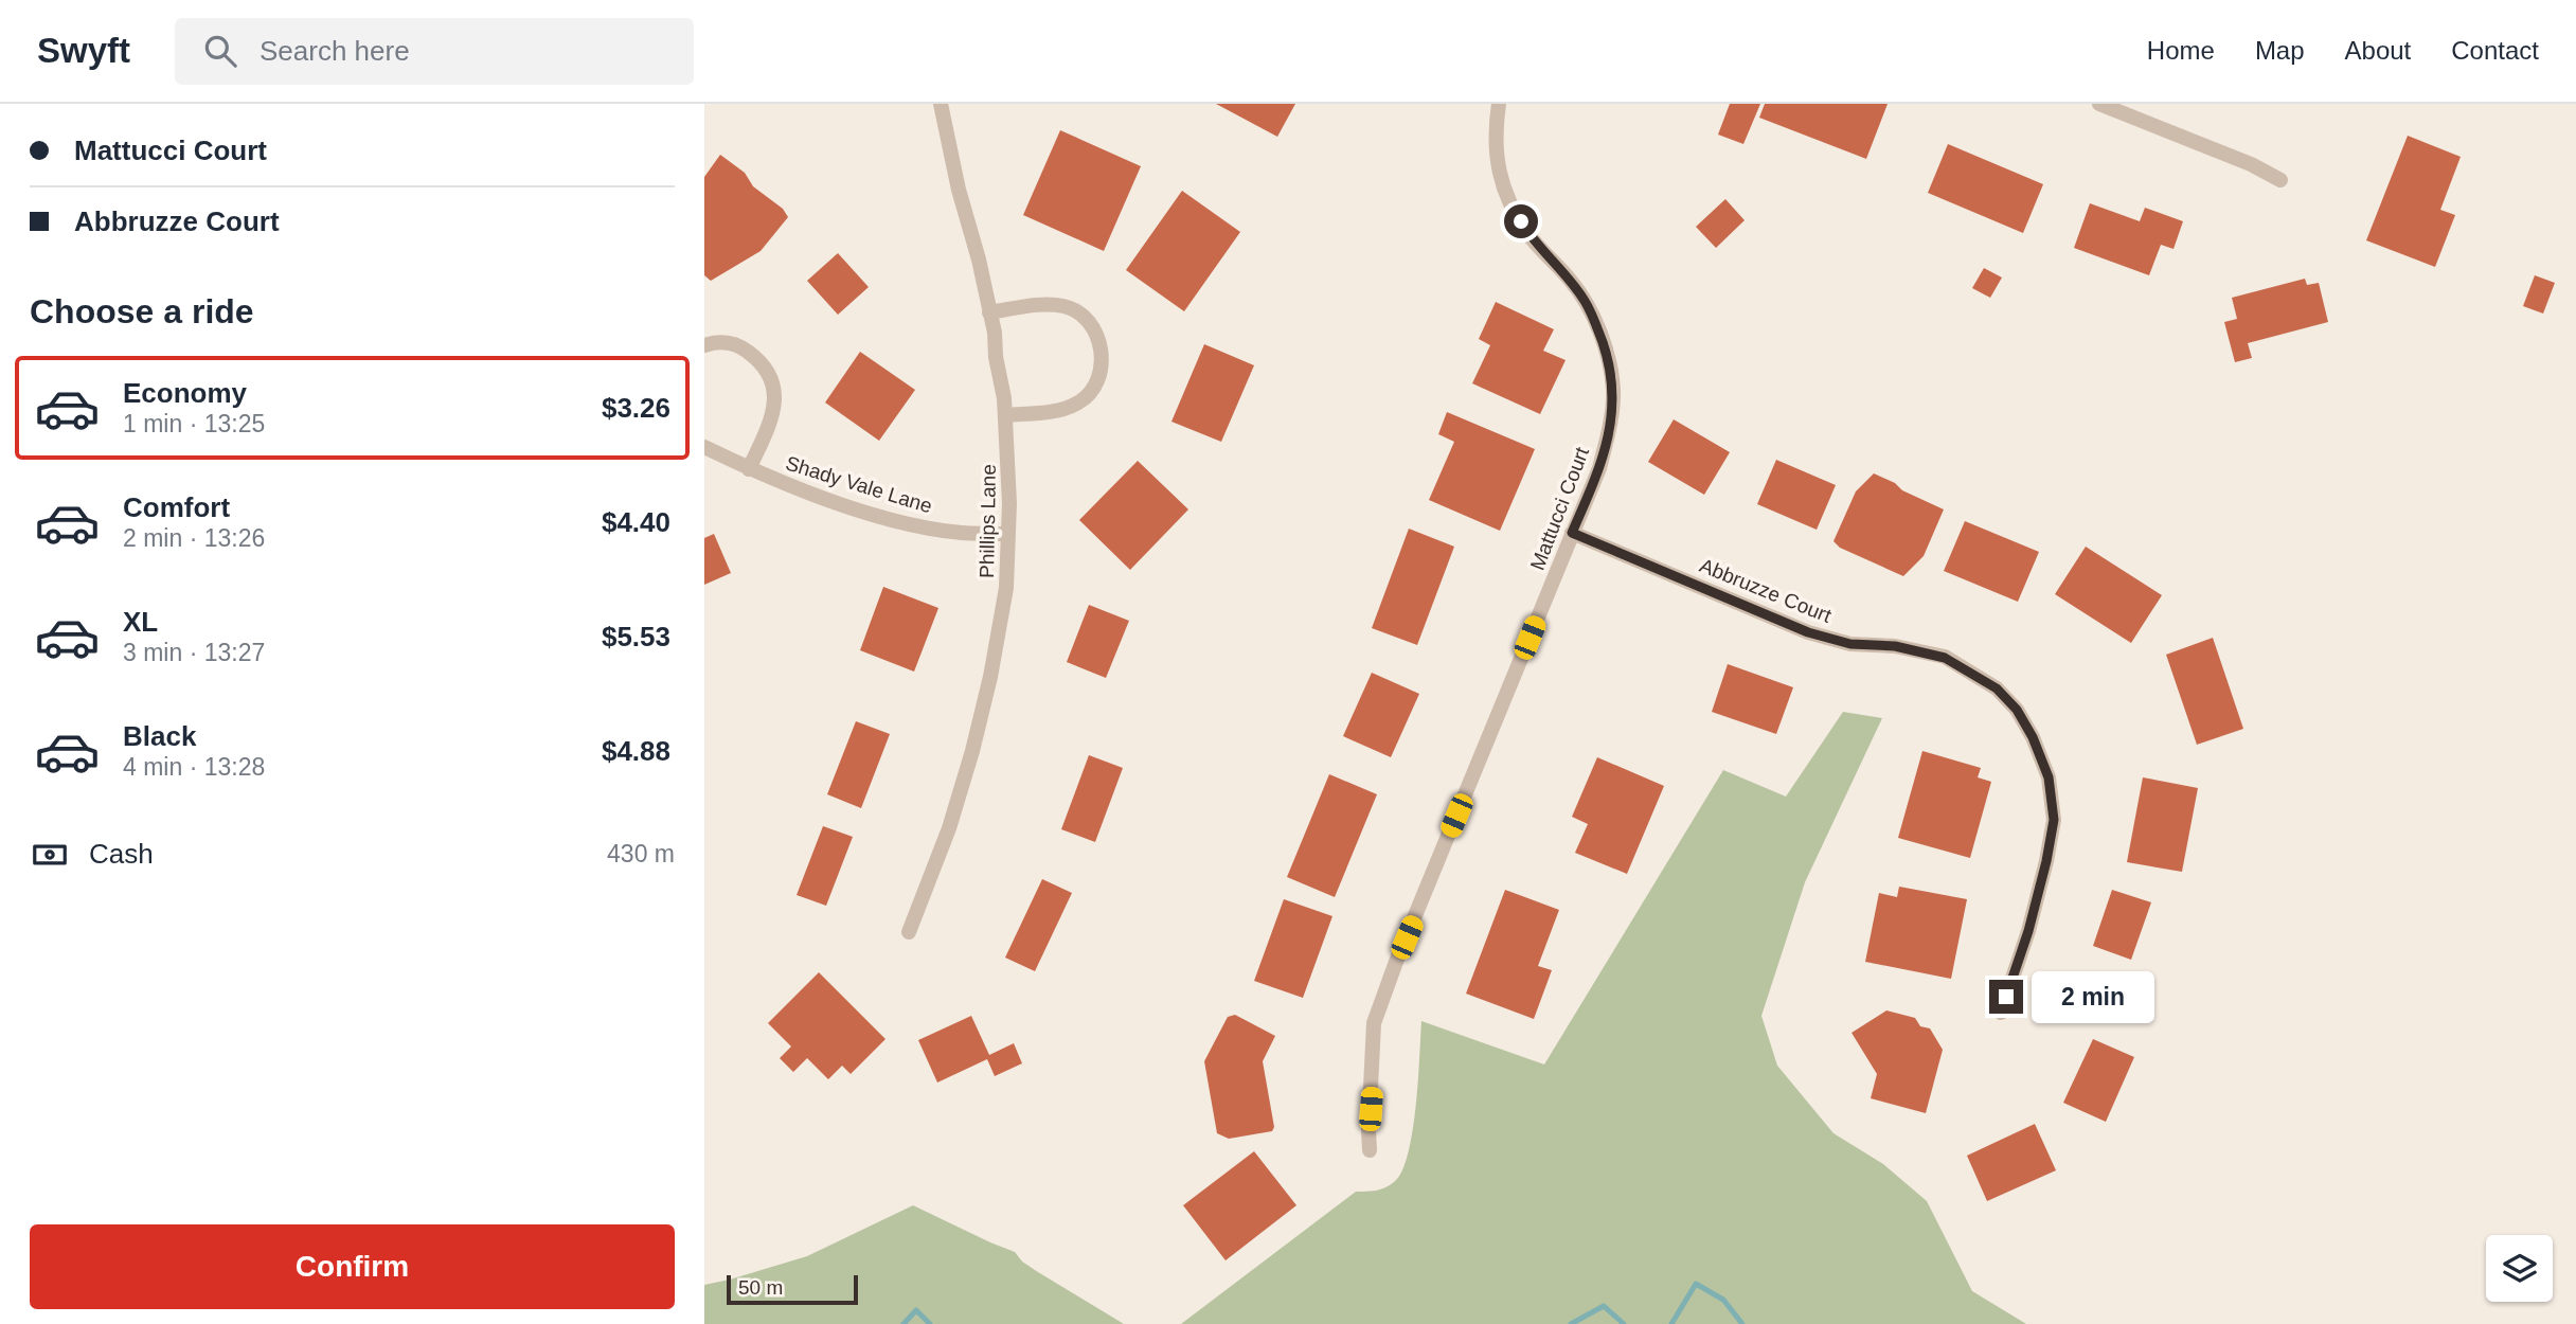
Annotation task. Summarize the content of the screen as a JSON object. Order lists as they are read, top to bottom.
{
  "streets": {
    "street": [
      "Shady Vale Lane",
      "Mattucci Court",
      "Phillips Lane",
      "Abbruzze Court"
    ]
  },
  "crossings": [
    ["Shady Vale Lane", "Phillips Lane"],
    ["Mattucci Court", "Abbruzze Court"]
  ],
  "scale_bar": "50 m",
  "page": {
    "header": "Swyft",
    "search": "Search here",
    "nav": [
      "Home",
      "Map",
      "About",
      "Contact"
    ],
    "banner": ["Mattucci Court", "Abbruzze Court"],
    "heading": "Choose a ride",
    "list": [
      {
        "name": "Economy",
        "note": "1 min · 13:25",
        "value": "$3.26"
      },
      {
        "name": "Comfort",
        "note": "2 min · 13:26",
        "value": "$4.40"
      },
      {
        "name": "XL",
        "note": "3 min · 13:27",
        "value": "$5.53"
      },
      {
        "name": "Black",
        "note": "4 min · 13:28",
        "value": "$4.88"
      }
    ],
    "pay": ["Cash", "430 m"],
    "bubble": "2 min",
    "buttons": "Confirm",
    "scale": "50 m"
  }
}
